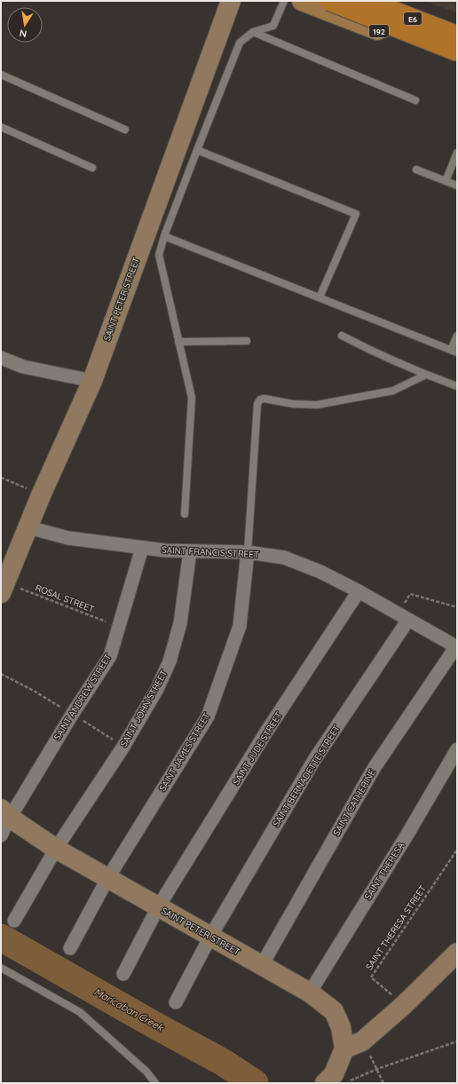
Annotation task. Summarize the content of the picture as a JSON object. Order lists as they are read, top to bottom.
{
  "streets": {
    "highway": ["E6"],
    "main road": ["192"],
    "street": [
      "SAINT PETER STREET",
      "SAINT FRANCIS STREET",
      "SAINT ANDREW STREET",
      "SAINT JOHN STREET",
      "SAINT JUDE STREET",
      "SAINT JAMES STREET",
      "SAINT BERNADETTE STREET",
      "SAINT CATHERINE",
      "SAINT THERESA"
    ],
    "path": ["ROSAL STREET", "SAINT THERESA STREET"]
  },
  "crossings": [
    ["SAINT PETER STREET", "SAINT FRANCIS STREET"],
    ["SAINT PETER STREET", "ROSAL STREET"],
    ["SAINT PETER STREET", "SAINT ANDREW STREET"],
    ["SAINT PETER STREET", "SAINT JOHN STREET"],
    ["SAINT PETER STREET", "SAINT JUDE STREET"],
    ["SAINT PETER STREET", "SAINT JAMES STREET"],
    ["SAINT PETER STREET", "SAINT BERNADETTE STREET"],
    ["SAINT PETER STREET", "SAINT CATHERINE"],
    ["SAINT PETER STREET", "SAINT THERESA"],
    ["SAINT FRANCIS STREET", "SAINT ANDREW STREET"],
    ["SAINT FRANCIS STREET", "SAINT JOHN STREET"],
    ["SAINT FRANCIS STREET", "SAINT JUDE STREET"],
    ["SAINT FRANCIS STREET", "SAINT JAMES STREET"],
    ["SAINT FRANCIS STREET", "SAINT BERNADETTE STREET"],
    ["SAINT FRANCIS STREET", "SAINT CATHERINE"],
    ["ROSAL STREET", "SAINT ANDREW STREET"]
  ],
  "water": ["Maricaban Creek"],
  "north": "bottom"
}
